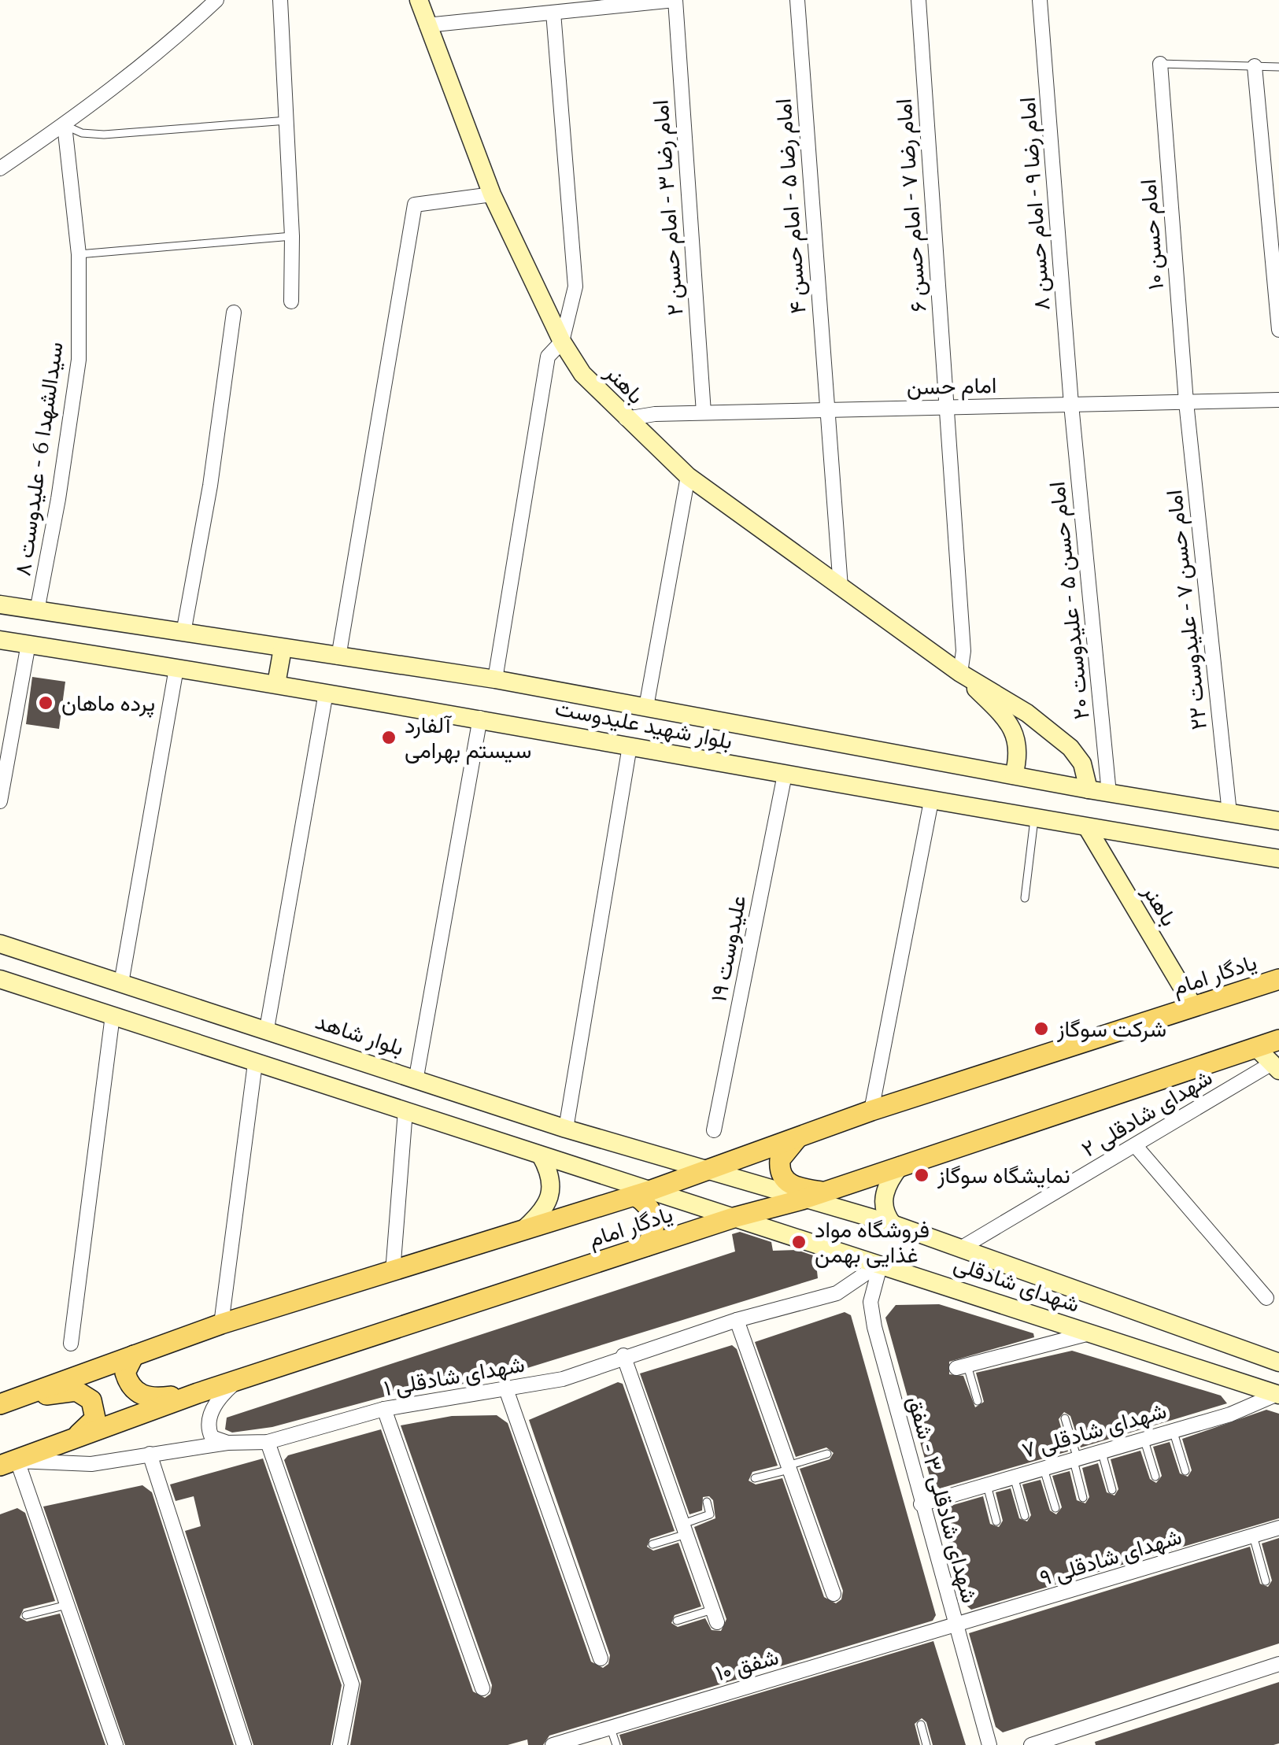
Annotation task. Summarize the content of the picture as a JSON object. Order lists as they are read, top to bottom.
{
  "streets": {
    "main road": [
      "باهنر",
      "بلوار شهید علیدوست",
      "یادگار امام",
      "بلوار شاهد",
      "شهدای شادقلی"
    ],
    "street": [
      "امام رضا ۹ - امام حسن ۸",
      "امام رضا ۷ - امام حسن ۶",
      "امام رضا ۵ - امام حسن ۴",
      "امام رضا ۳ - امام حسن ۲",
      "امام حسن ۱۰",
      "امام حسن",
      "سیدالشهدا 6 - علیدوست ۸",
      "امام حسن ۵ - علیدوست ۲۰",
      "امام حسن ۷ - علیدوست ۲۲",
      "علیدوست ۱۹",
      "شهدای شادقلی ۲",
      "شهدای شادقلی ۱",
      "شهدای شادقلی ۷",
      "شهدای شادقلی ۳ - شفق",
      "شهدای شادقلی ۹",
      "شفق ۱۰"
    ]
  },
  "crossings": [
    ["امام رضا ۹ - امام حسن ۸", "امام حسن"],
    ["امام رضا ۹ - امام حسن ۸", "امام حسن ۵ - علیدوست ۲۰"],
    ["امام رضا ۷ - امام حسن ۶", "باهنر"],
    ["امام رضا ۷ - امام حسن ۶", "امام حسن"],
    ["امام رضا ۵ - امام حسن ۴", "باهنر"],
    ["امام رضا ۵ - امام حسن ۴", "امام حسن"],
    ["امام رضا ۳ - امام حسن ۲", "امام حسن"],
    ["امام حسن ۱۰", "امام حسن"],
    ["امام حسن ۱۰", "امام حسن ۷ - علیدوست ۲۲"],
    ["باهنر", "امام حسن"],
    ["باهنر", "بلوار شهید علیدوست"],
    ["باهنر", "یادگار امام"],
    ["امام حسن", "امام حسن ۵ - علیدوست ۲۰"],
    ["امام حسن", "امام حسن ۷ - علیدوست ۲۲"],
    ["سیدالشهدا 6 - علیدوست ۸", "بلوار شهید علیدوست"],
    ["امام حسن ۵ - علیدوست ۲۰", "بلوار شهید علیدوست"],
    ["امام حسن ۷ - علیدوست ۲۲", "بلوار شهید علیدوست"],
    ["بلوار شهید علیدوست", "علیدوست ۱۹"],
    ["یادگار امام", "بلوار شاهد"],
    ["یادگار امام", "شهدای شادقلی"],
    ["یادگار امام", "شهدای شادقلی ۱"],
    ["بلوار شاهد", "شهدای شادقلی"],
    ["شهدای شادقلی ۲", "شهدای شادقلی"],
    ["شهدای شادقلی", "شهدای شادقلی ۱"],
    ["شهدای شادقلی", "شهدای شادقلی ۷"],
    ["شهدای شادقلی", "شهدای شادقلی ۳ - شفق"],
    ["شهدای شادقلی ۱", "شهدای شادقلی ۳ - شفق"],
    ["شهدای شادقلی ۷", "شهدای شادقلی ۳ - شفق"],
    ["شهدای شادقلی ۳ - شفق", "شهدای شادقلی ۹"],
    ["شهدای شادقلی ۳ - شفق", "شفق ۱۰"],
    ["شهدای شادقلی ۹", "شفق ۱۰"]
  ],
  "places": [
    "پرده ماهان",
    "آلفارد سیستم بهرامی",
    "شرکت سوگاز",
    "نمایشگاه سوگاز",
    "فروشگاه مواد غذایی بهمن"
  ]
}
